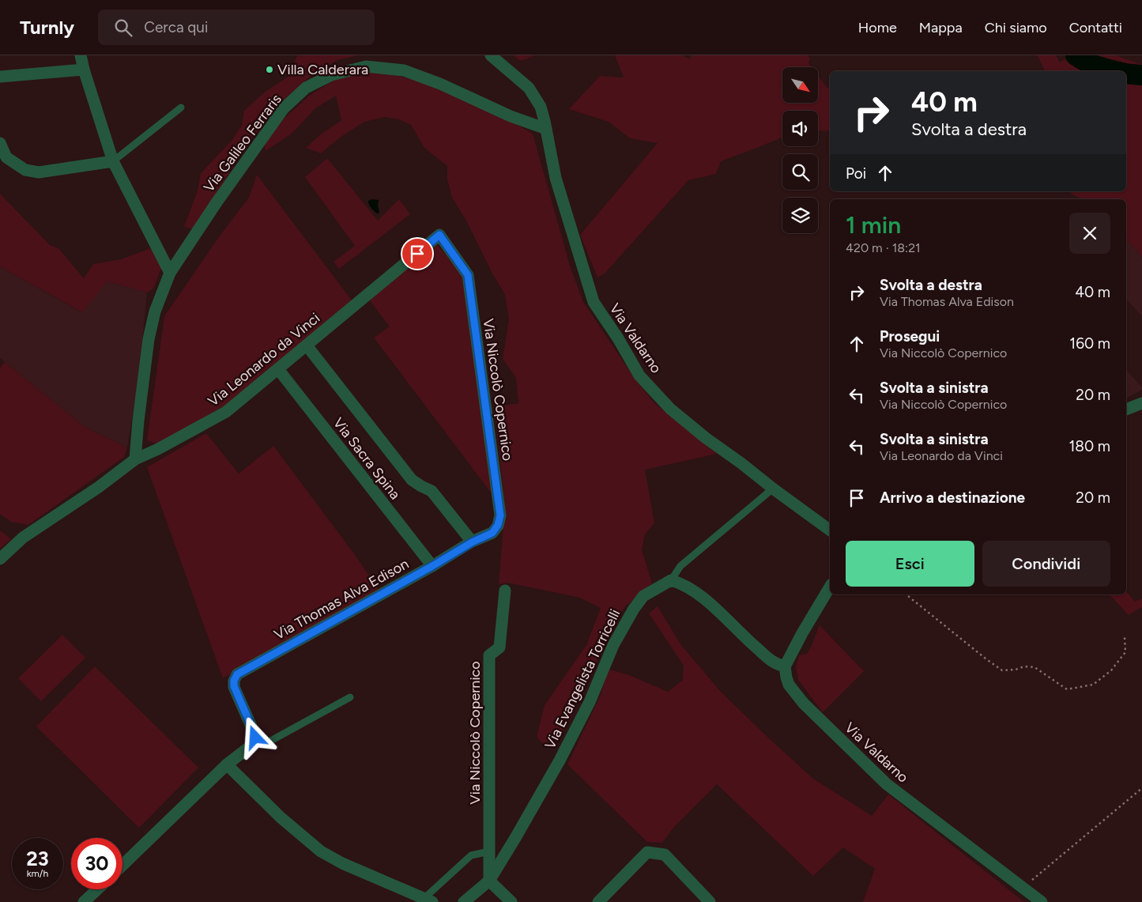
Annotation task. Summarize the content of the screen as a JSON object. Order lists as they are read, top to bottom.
{
  "streets": {
    "street": [
      "Via Galileo Ferraris",
      "Via Valdarno",
      "Via Leonardo da Vinci",
      "Via Niccolò Copernico",
      "Via Sacra Spina",
      "Via Thomas Alva Edison",
      "Via Evangelista Torricelli"
    ]
  },
  "crossings": [
    ["Via Galileo Ferraris", "Via Valdarno"],
    ["Via Galileo Ferraris", "Via Leonardo da Vinci"],
    ["Via Leonardo da Vinci", "Via Niccolò Copernico"],
    ["Via Leonardo da Vinci", "Via Sacra Spina"],
    ["Via Niccolò Copernico", "Via Thomas Alva Edison"],
    ["Via Niccolò Copernico", "Via Evangelista Torricelli"],
    ["Via Sacra Spina", "Via Thomas Alva Edison"]
  ],
  "places": ["Villa Calderara"],
  "north": "bottom right",
  "page": {
    "header": "Turnly",
    "search": "Cerca qui",
    "nav": [
      "Home",
      "Mappa",
      "Chi siamo",
      "Contatti"
    ],
    "turn": ["40 m", "Svolta a destra"],
    "then": "Poi",
    "heading": ["1 min", "420 m · 18:21"],
    "list": [
      {
        "name": "Svolta a destra",
        "note": "Via Thomas Alva Edison",
        "value": "40 m"
      },
      {
        "name": "Prosegui",
        "note": "Via Niccolò Copernico",
        "value": "160 m"
      },
      {
        "name": "Svolta a sinistra",
        "note": "Via Niccolò Copernico",
        "value": "20 m"
      },
      {
        "name": "Svolta a sinistra",
        "note": "Via Leonardo da Vinci",
        "value": "180 m"
      },
      {
        "name": "Arrivo a destinazione",
        "value": "20 m"
      }
    ],
    "buttons": ["Esci", "Condividi"],
    "speed": "23 km/h",
    "limit": "30"
  }
}
